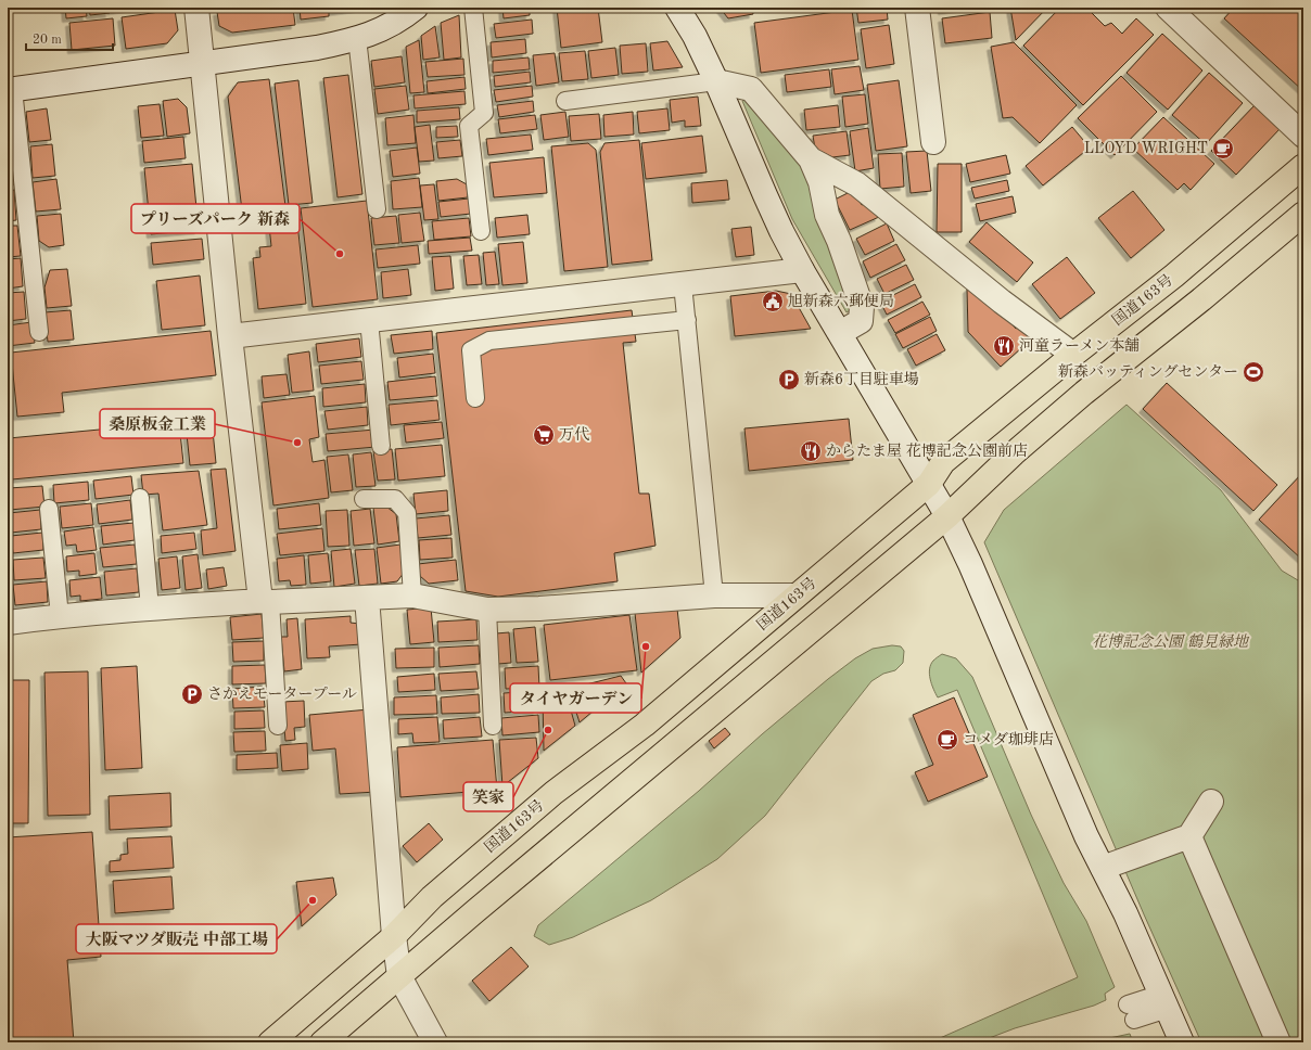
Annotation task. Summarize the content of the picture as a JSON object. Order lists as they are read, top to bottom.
{
  "streets": {
    "highway": ["国道163号"]
  },
  "parks": ["花博記念公園 鶴見緑地"],
  "places": {
    "cafe": ["LLOYD WRIGHT", "コメダ珈琲店"],
    "other": [
      "プリーズパーク 新森",
      "桑原板金工業",
      "タイヤガーデン",
      "笑家",
      "大阪マツダ販売 中部工場"
    ],
    "public building": ["旭新森六郵便局"],
    "restaurant": ["河童ラーメン本舗", "からたま屋 花博記念公園前店"],
    "sports": ["新森バッティングセンター"],
    "parking": ["新森6丁目駐車場", "さかえモータープール"],
    "supermarket": ["万代"]
  },
  "scale_bar": "20 m"
}
